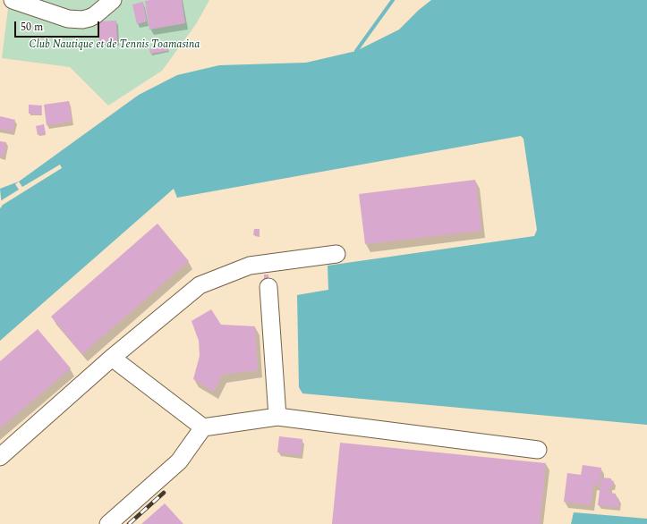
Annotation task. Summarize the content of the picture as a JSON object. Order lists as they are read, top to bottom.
{
  "parks": ["Club Nautique et de Tennis Toamasina"],
  "scale_bar": "50 m"
}
